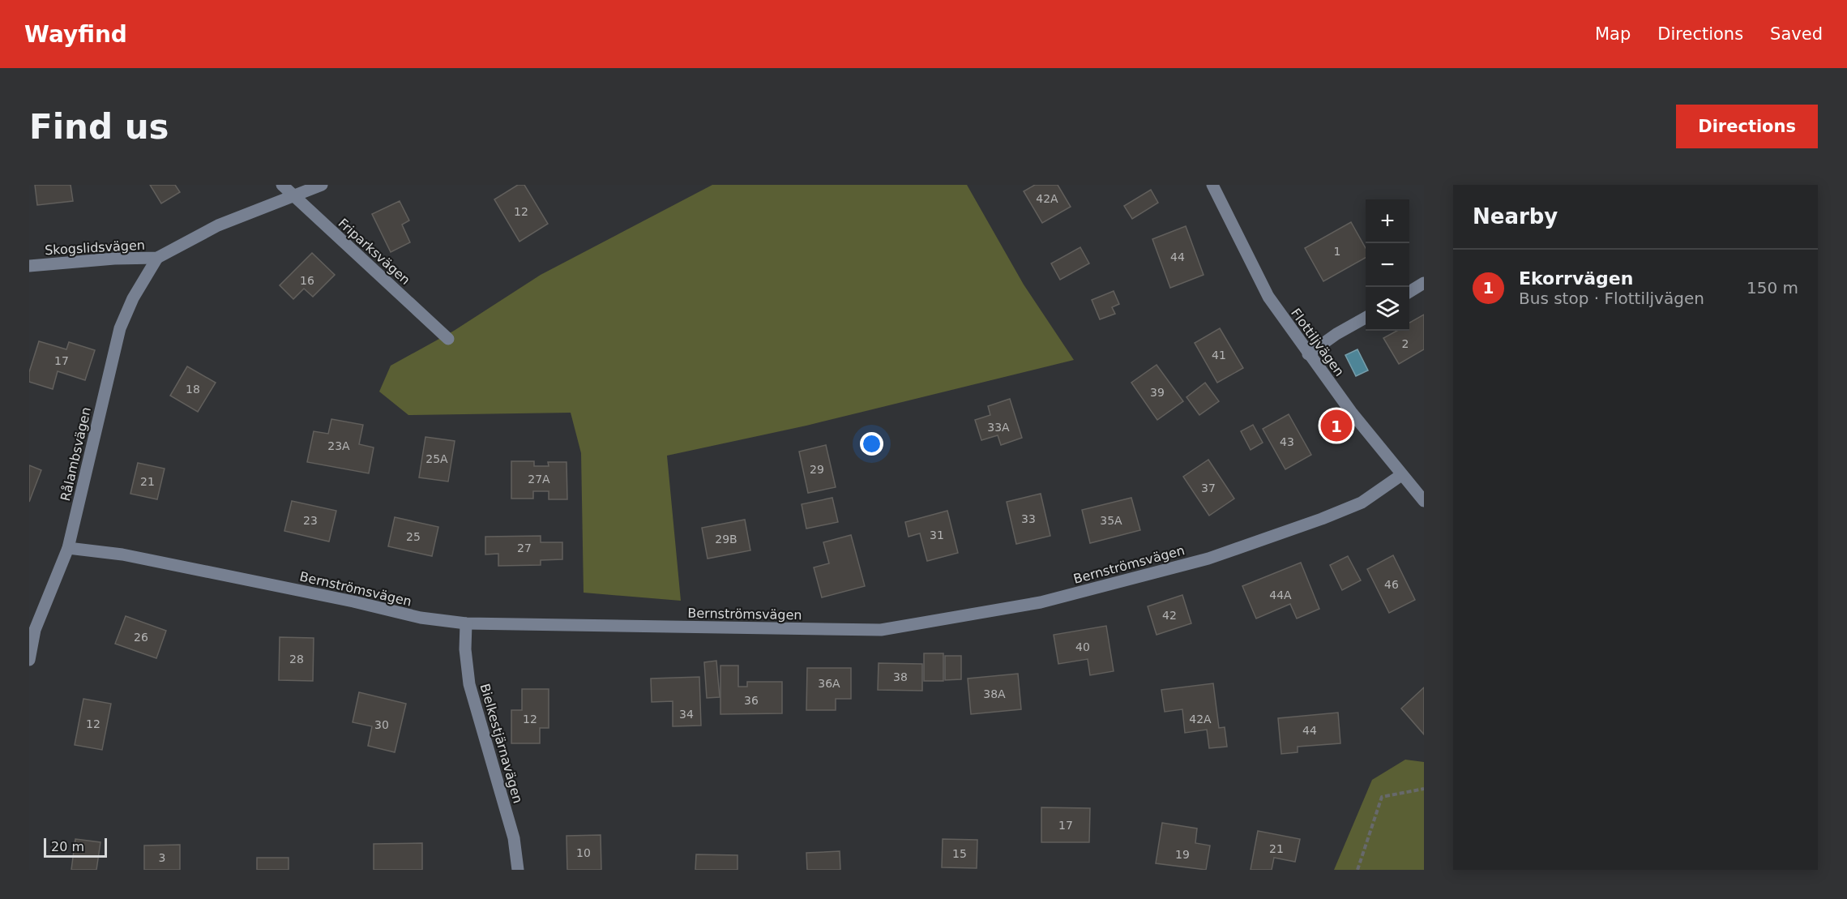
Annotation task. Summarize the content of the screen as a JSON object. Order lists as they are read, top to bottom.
{
  "streets": {
    "street": [
      "Skogslidsvägen",
      "Friparksvägen",
      "Flottiljvägen",
      "Rålambsvägen",
      "Bernströmsvägen",
      "Bielkestjärnavägen"
    ]
  },
  "crossings": [
    ["Skogslidsvägen", "Friparksvägen"],
    ["Skogslidsvägen", "Rålambsvägen"],
    ["Flottiljvägen", "Bernströmsvägen"],
    ["Rålambsvägen", "Bernströmsvägen"],
    ["Bernströmsvägen", "Bielkestjärnavägen"]
  ],
  "house_numbers": [
    "42A",
    "12",
    "1",
    "44",
    "16",
    "2",
    "41",
    "17",
    "18",
    "39",
    "33A",
    "43",
    "23A",
    "25A",
    "29",
    "27A",
    "21",
    "37",
    "33",
    "23",
    "35A",
    "31",
    "25",
    "29B",
    "27",
    "46",
    "44A",
    "42",
    "26",
    "40",
    "28",
    "38",
    "36A",
    "38A",
    "36",
    "34",
    "12",
    "42A",
    "12",
    "30",
    "44",
    "17",
    "21",
    "10",
    "15",
    "19",
    "3"
  ],
  "scale_bar": "20 m",
  "page": {
    "header": "Wayfind",
    "nav": ["Map", "Directions", "Saved"],
    "buttons": "Directions",
    "title": "Find us",
    "heading": "Nearby",
    "map_buttons": ["+", "−"],
    "list": [
      {
        "mark": "1",
        "name": "Ekorrvägen",
        "note": "Bus stop · Flottiljvägen",
        "value": "150 m"
      }
    ],
    "pins": "1",
    "scale": "20 m"
  }
}
